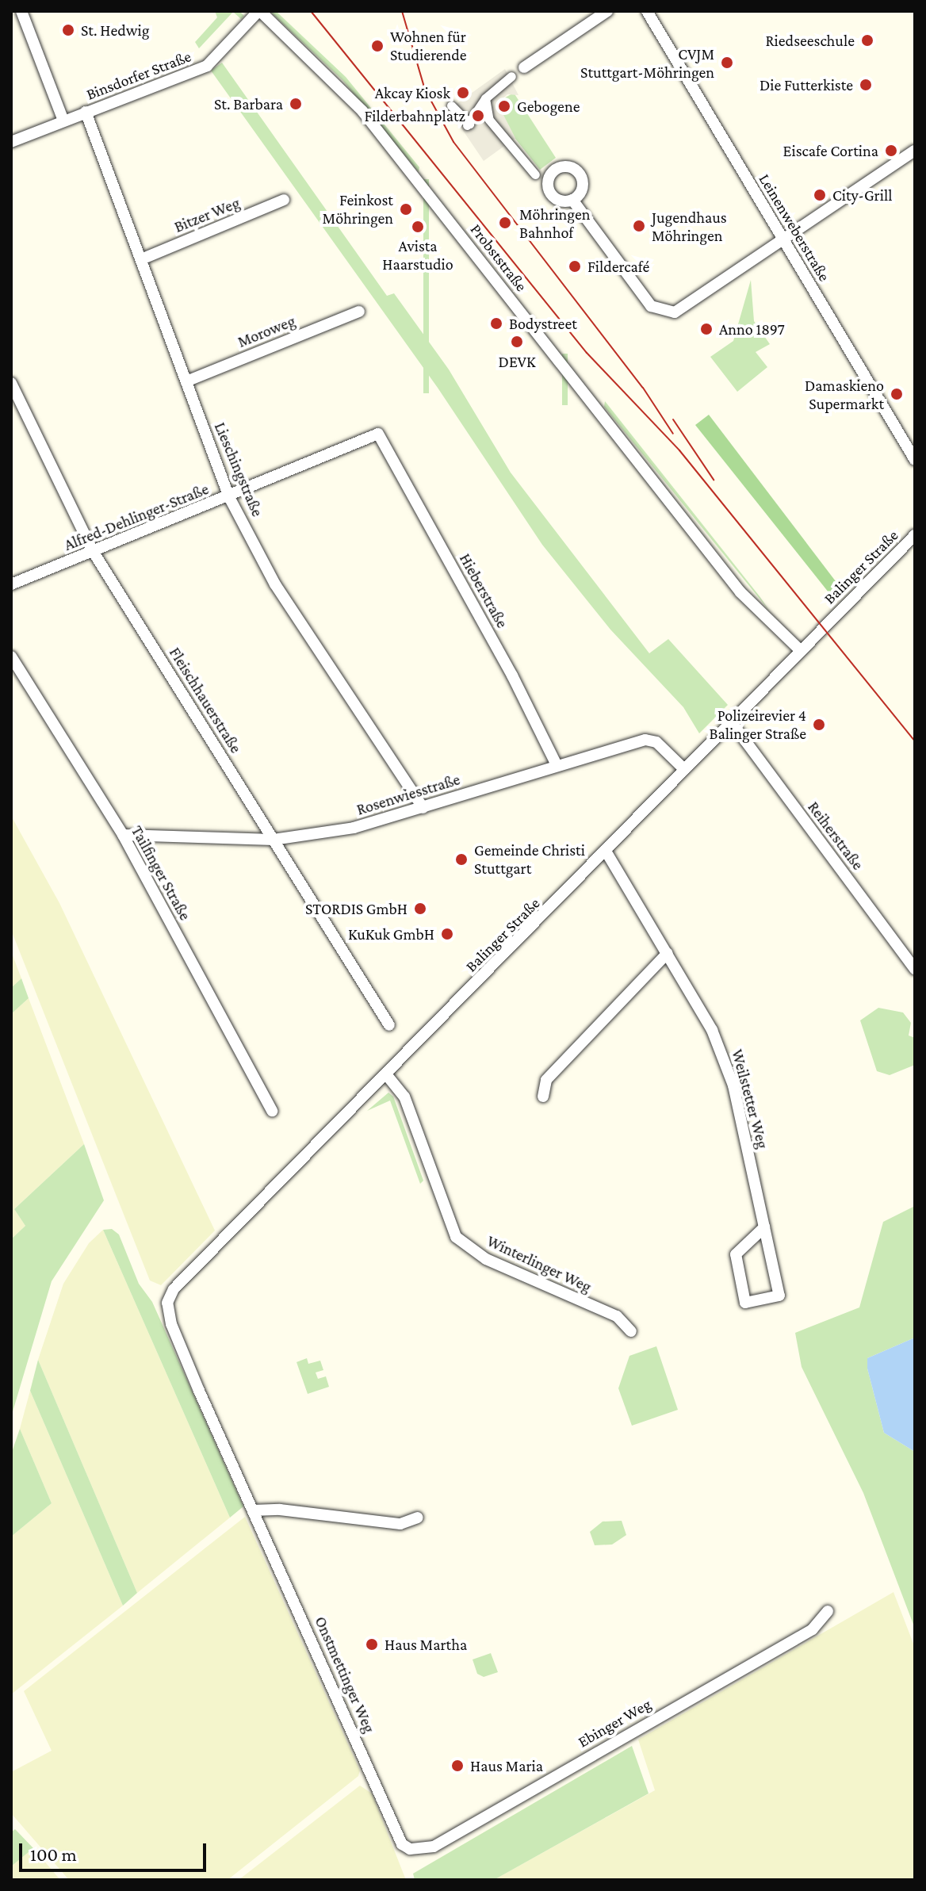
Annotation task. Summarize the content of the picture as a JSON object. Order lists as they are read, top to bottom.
{
  "streets": {
    "street": [
      "Binsdorfer Straße",
      "Bitzer Weg",
      "Leinenweberstraße",
      "Probststraße",
      "Moroweg",
      "Lieschingstraße",
      "Alfred-Dehlinger-Straße",
      "Balinger Straße",
      "Hieberstraße",
      "Fleischhauerstraße",
      "Rosenwiesstraße",
      "Reiherstraße",
      "Tailfinger Straße",
      "Weilstetter Weg",
      "Winterlinger Weg",
      "Onstmettinger Weg",
      "Ebinger Weg"
    ]
  },
  "crossings": [
    ["Binsdorfer Straße", "Probststraße"],
    ["Binsdorfer Straße", "Lieschingstraße"],
    ["Bitzer Weg", "Lieschingstraße"],
    ["Probststraße", "Balinger Straße"],
    ["Moroweg", "Lieschingstraße"],
    ["Lieschingstraße", "Alfred-Dehlinger-Straße"],
    ["Lieschingstraße", "Rosenwiesstraße"],
    ["Alfred-Dehlinger-Straße", "Hieberstraße"],
    ["Alfred-Dehlinger-Straße", "Fleischhauerstraße"],
    ["Balinger Straße", "Rosenwiesstraße"],
    ["Balinger Straße", "Reiherstraße"],
    ["Balinger Straße", "Weilstetter Weg"],
    ["Balinger Straße", "Winterlinger Weg"],
    ["Balinger Straße", "Onstmettinger Weg"],
    ["Hieberstraße", "Rosenwiesstraße"],
    ["Fleischhauerstraße", "Rosenwiesstraße"],
    ["Rosenwiesstraße", "Tailfinger Straße"],
    ["Onstmettinger Weg", "Ebinger Weg"]
  ],
  "places": [
    "St. Hedwig",
    "Riedseeschule",
    "Wohnen für Studierende",
    "CVJM Stuttgart-Möhringen",
    "Die Futterkiste",
    "Akcay Kiosk",
    "St. Barbara",
    "Gebogene",
    "Filderbahnplatz",
    "Eiscafe Cortina",
    "City-Grill",
    "Feinkost Möhringen",
    "Möhringen Bahnhof",
    "Jugendhaus Möhringen",
    "Avista Haarstudio",
    "Fildercafé",
    "Bodystreet",
    "Anno 1897",
    "DEVK",
    "Damaskieno Supermarkt",
    "Polizeirevier 4 Balinger Straße",
    "Gemeinde Christi Stuttgart",
    "STORDIS GmbH",
    "KuKuk GmbH",
    "Haus Martha",
    "Haus Maria"
  ],
  "scale_bar": "100 m"
}
